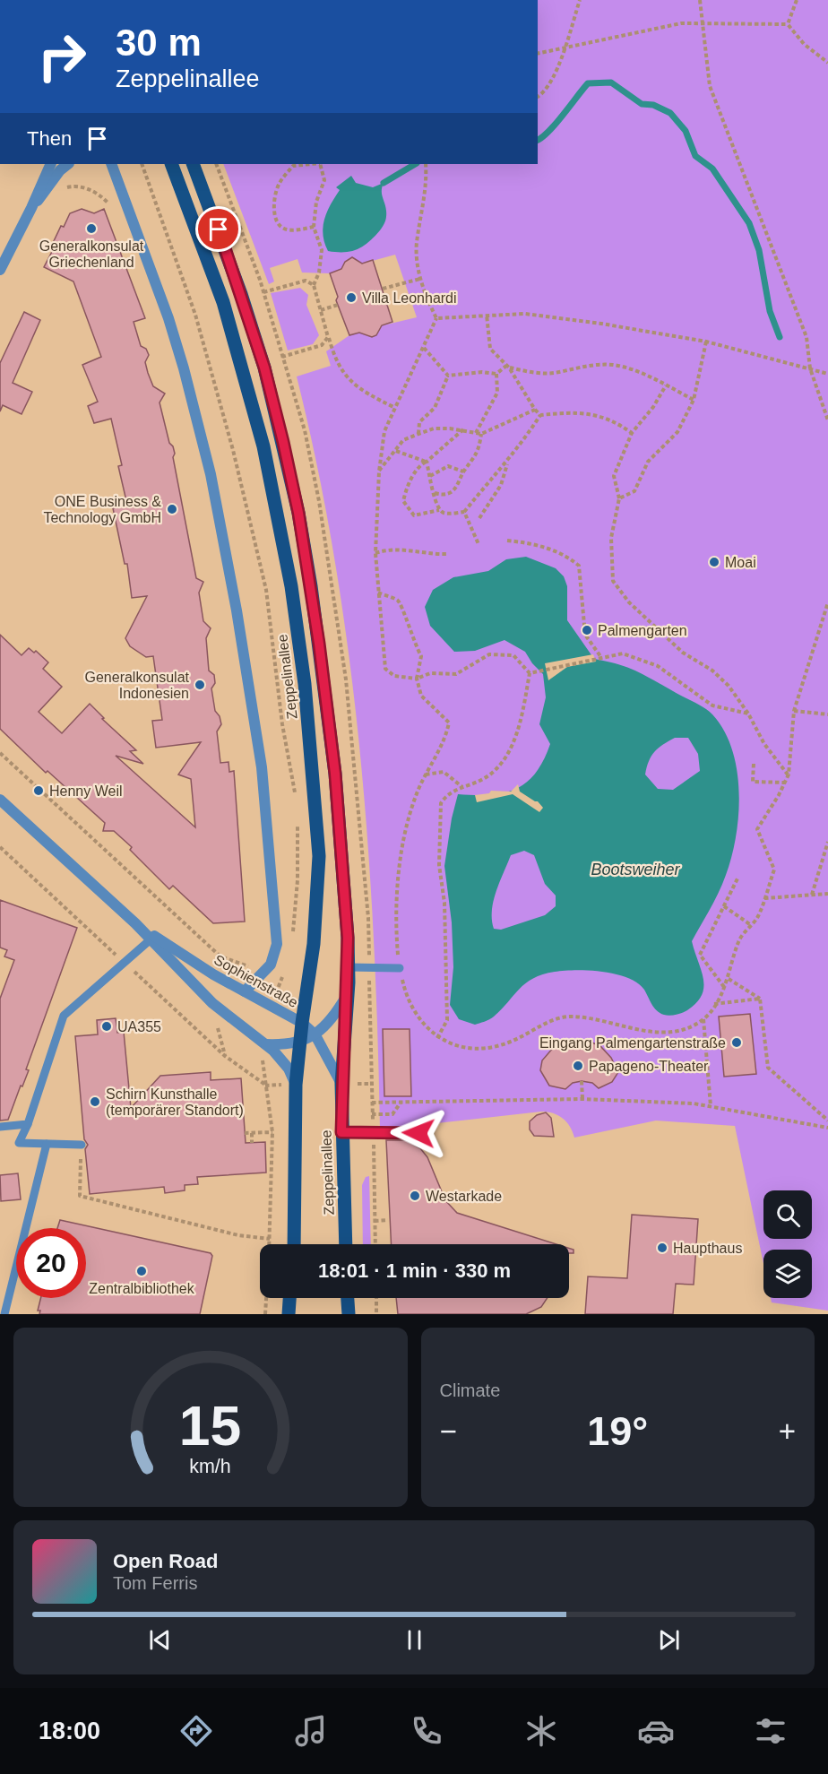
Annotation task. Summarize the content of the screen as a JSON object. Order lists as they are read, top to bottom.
{
  "streets": {
    "main road": ["Zeppelinallee"],
    "street": ["Sophienstraße"]
  },
  "crossings": [
    ["Zeppelinallee", "Sophienstraße"]
  ],
  "water": ["Bootsweiher"],
  "places": [
    "Generalkonsulat Griechenland",
    "Villa Leonhardi",
    "ONE Business & Technology GmbH",
    "Moai",
    "Palmengarten",
    "Generalkonsulat Indonesien",
    "Henny Weil",
    "UA355",
    "Eingang Palmengartenstraße",
    "Papageno-Theater",
    "Schirn Kunsthalle (temporärer Standort)",
    "Westarkade",
    "Haupthaus",
    "Zentralbibliothek"
  ],
  "page": {
    "turn": ["30 m", "Zeppelinallee"],
    "then": "Then",
    "limit": "20",
    "trip": "18:01 · 1 min · 330 m",
    "tile": "Climate",
    "heat": ["−", "19°", "+"],
    "song": ["Open Road", "Tom Ferris"],
    "tabs": "18:00",
    "gauge": ["15", "km/h"]
  }
}
